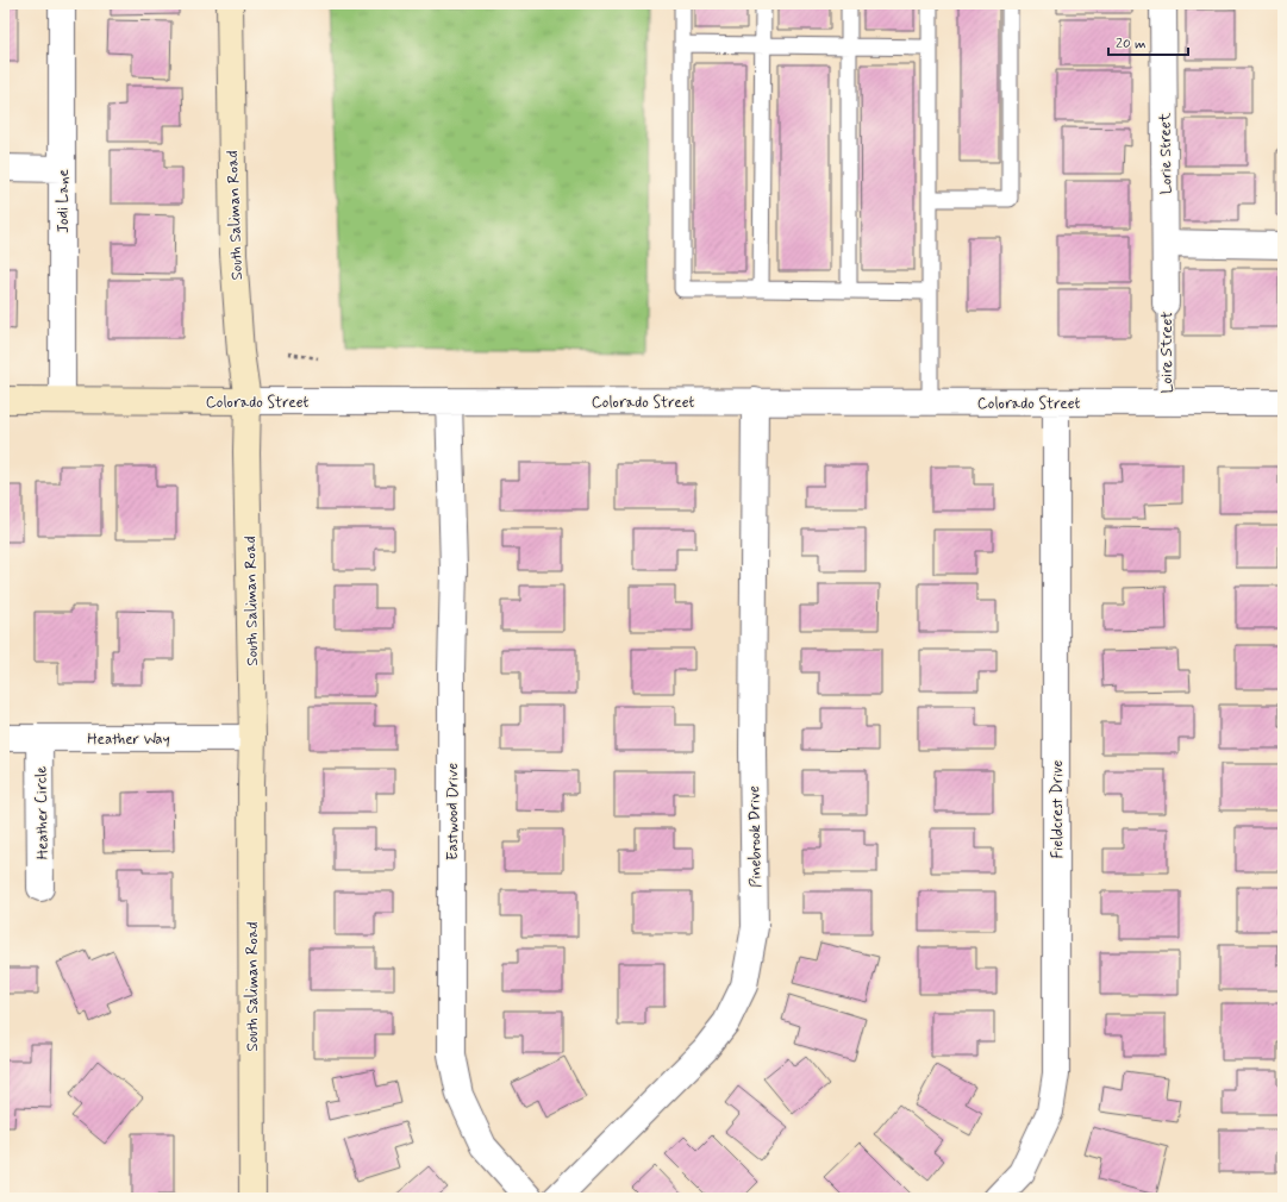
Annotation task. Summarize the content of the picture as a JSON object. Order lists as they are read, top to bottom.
{
  "streets": {
    "street": [
      "Lorie Street",
      "Jodi Lane",
      "South Saliman Road",
      "Colorado Street",
      "Heather Way",
      "Fieldcrest Drive",
      "Eastwood Drive",
      "Heather Circle",
      "Pinebrook Drive"
    ],
    "lane": ["Loire Street"]
  },
  "crossings": [
    ["Lorie Street", "Loire Street"],
    ["Jodi Lane", "Colorado Street"],
    ["South Saliman Road", "Colorado Street"],
    ["South Saliman Road", "Heather Way"],
    ["Loire Street", "Colorado Street"],
    ["Colorado Street", "Fieldcrest Drive"],
    ["Colorado Street", "Eastwood Drive"],
    ["Colorado Street", "Pinebrook Drive"],
    ["Heather Way", "Heather Circle"]
  ],
  "scale_bar": "20 m"
}
